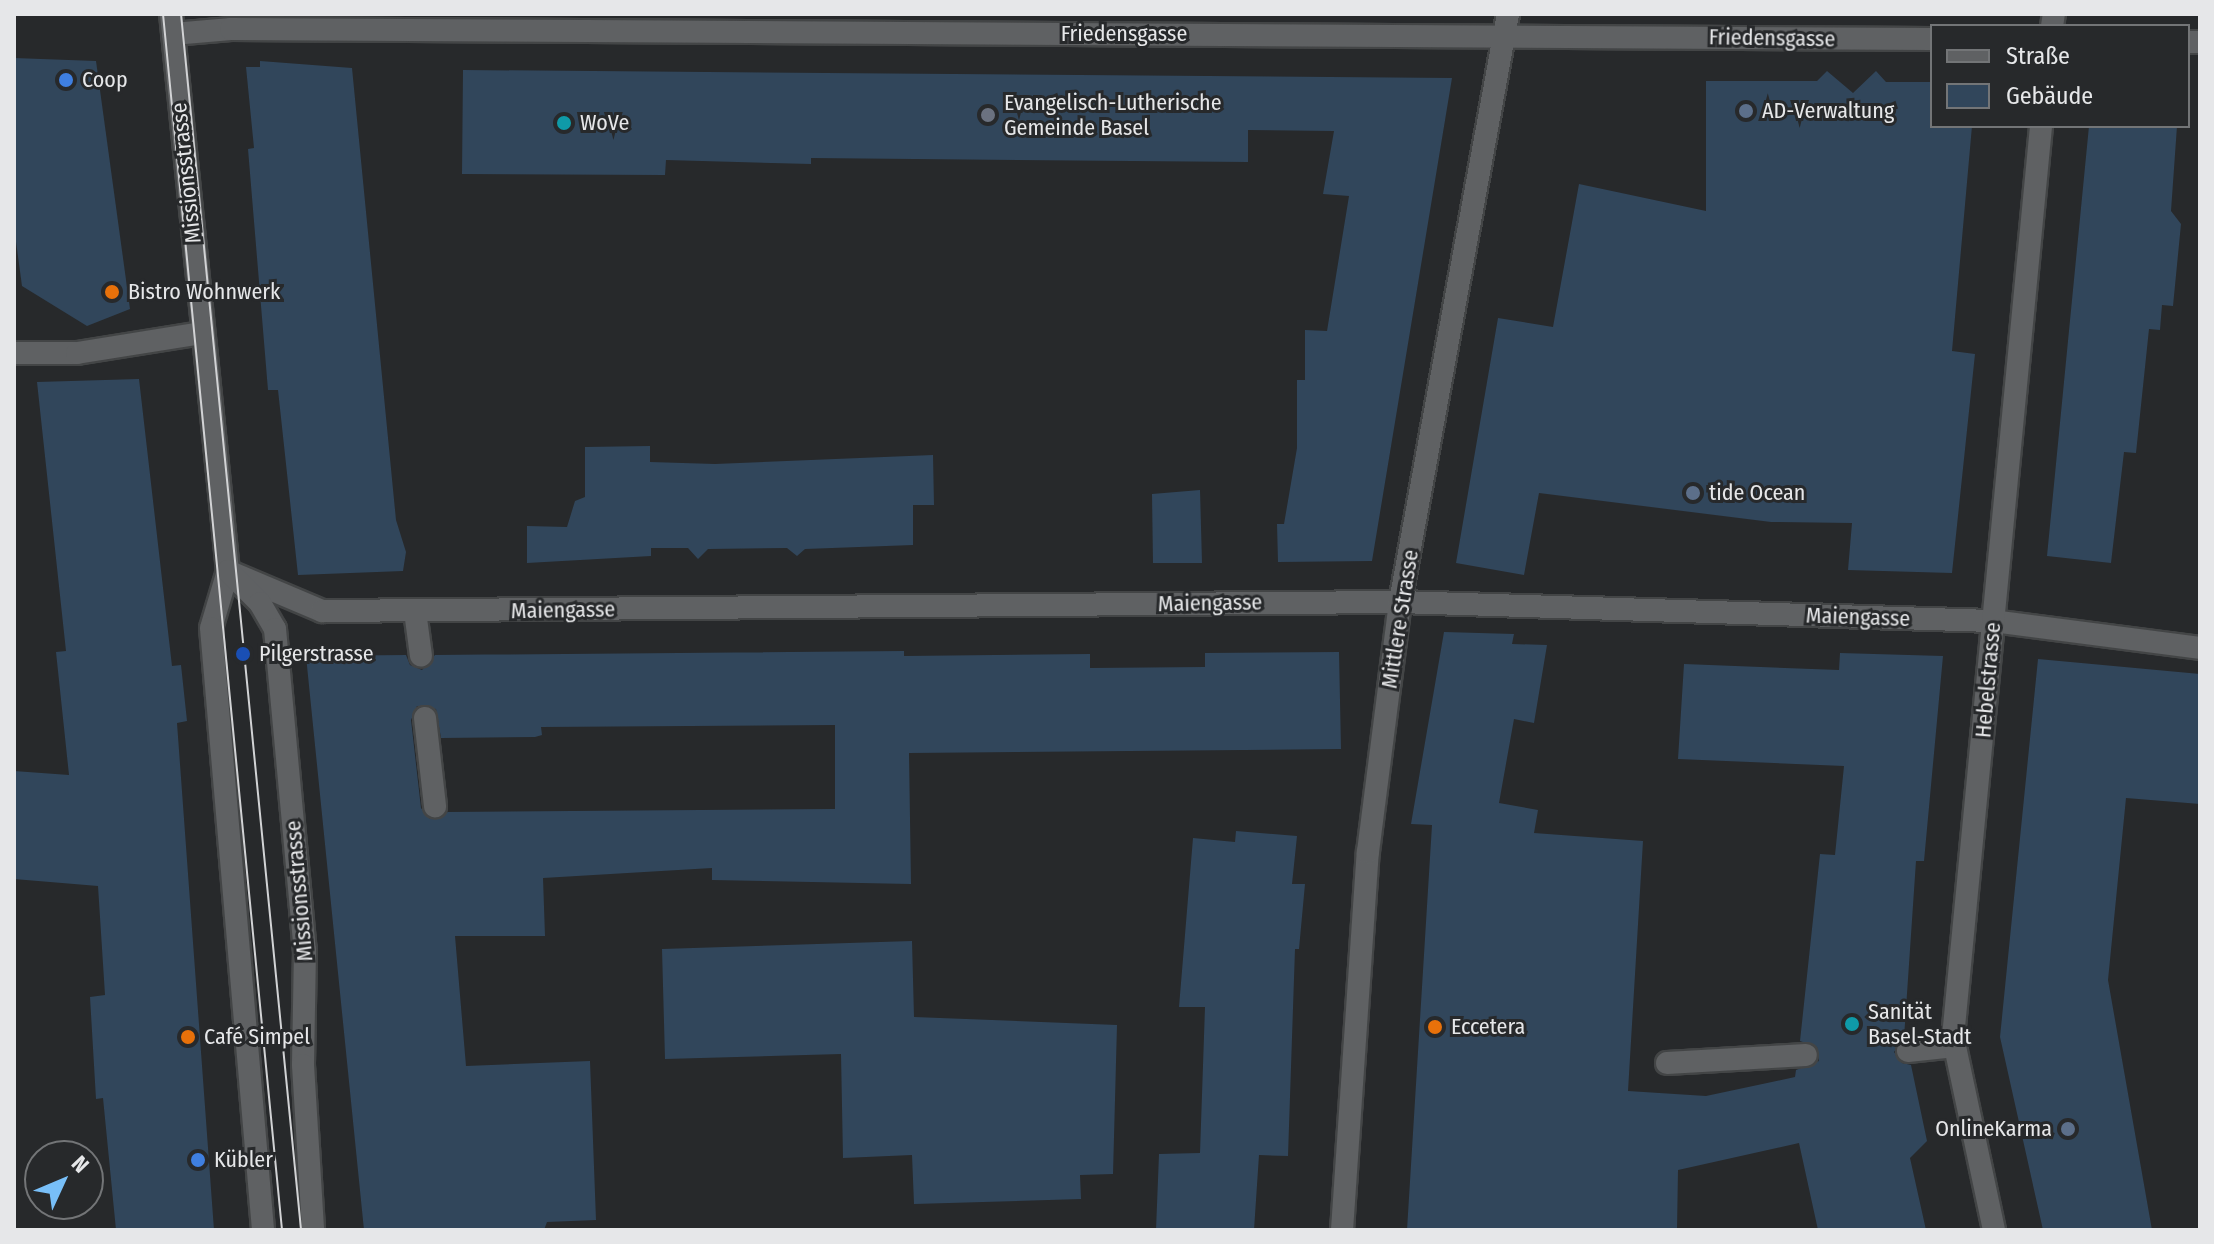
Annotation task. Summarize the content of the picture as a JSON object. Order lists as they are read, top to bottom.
{
  "streets": {
    "street": [
      "Friedensgasse",
      "Missionsstrasse",
      "Maiengasse",
      "Mittlere Strasse",
      "Hebelstrasse"
    ]
  },
  "crossings": [
    ["Friedensgasse", "Missionsstrasse"],
    ["Friedensgasse", "Mittlere Strasse"],
    ["Missionsstrasse", "Maiengasse"],
    ["Maiengasse", "Mittlere Strasse"],
    ["Maiengasse", "Hebelstrasse"]
  ],
  "places": [
    "Coop",
    "AD-Verwaltung",
    "Evangelisch-Lutherische Gemeinde Basel",
    "WoVe",
    "Bistro Wohnwerk",
    "tide Ocean",
    "Pilgerstrasse",
    "Sanität Basel-Stadt",
    "Eccetera",
    "Café Simpel",
    "OnlineKarma",
    "Kübler"
  ],
  "legend": ["Straße", "Gebäude"],
  "north": "top right"
}
